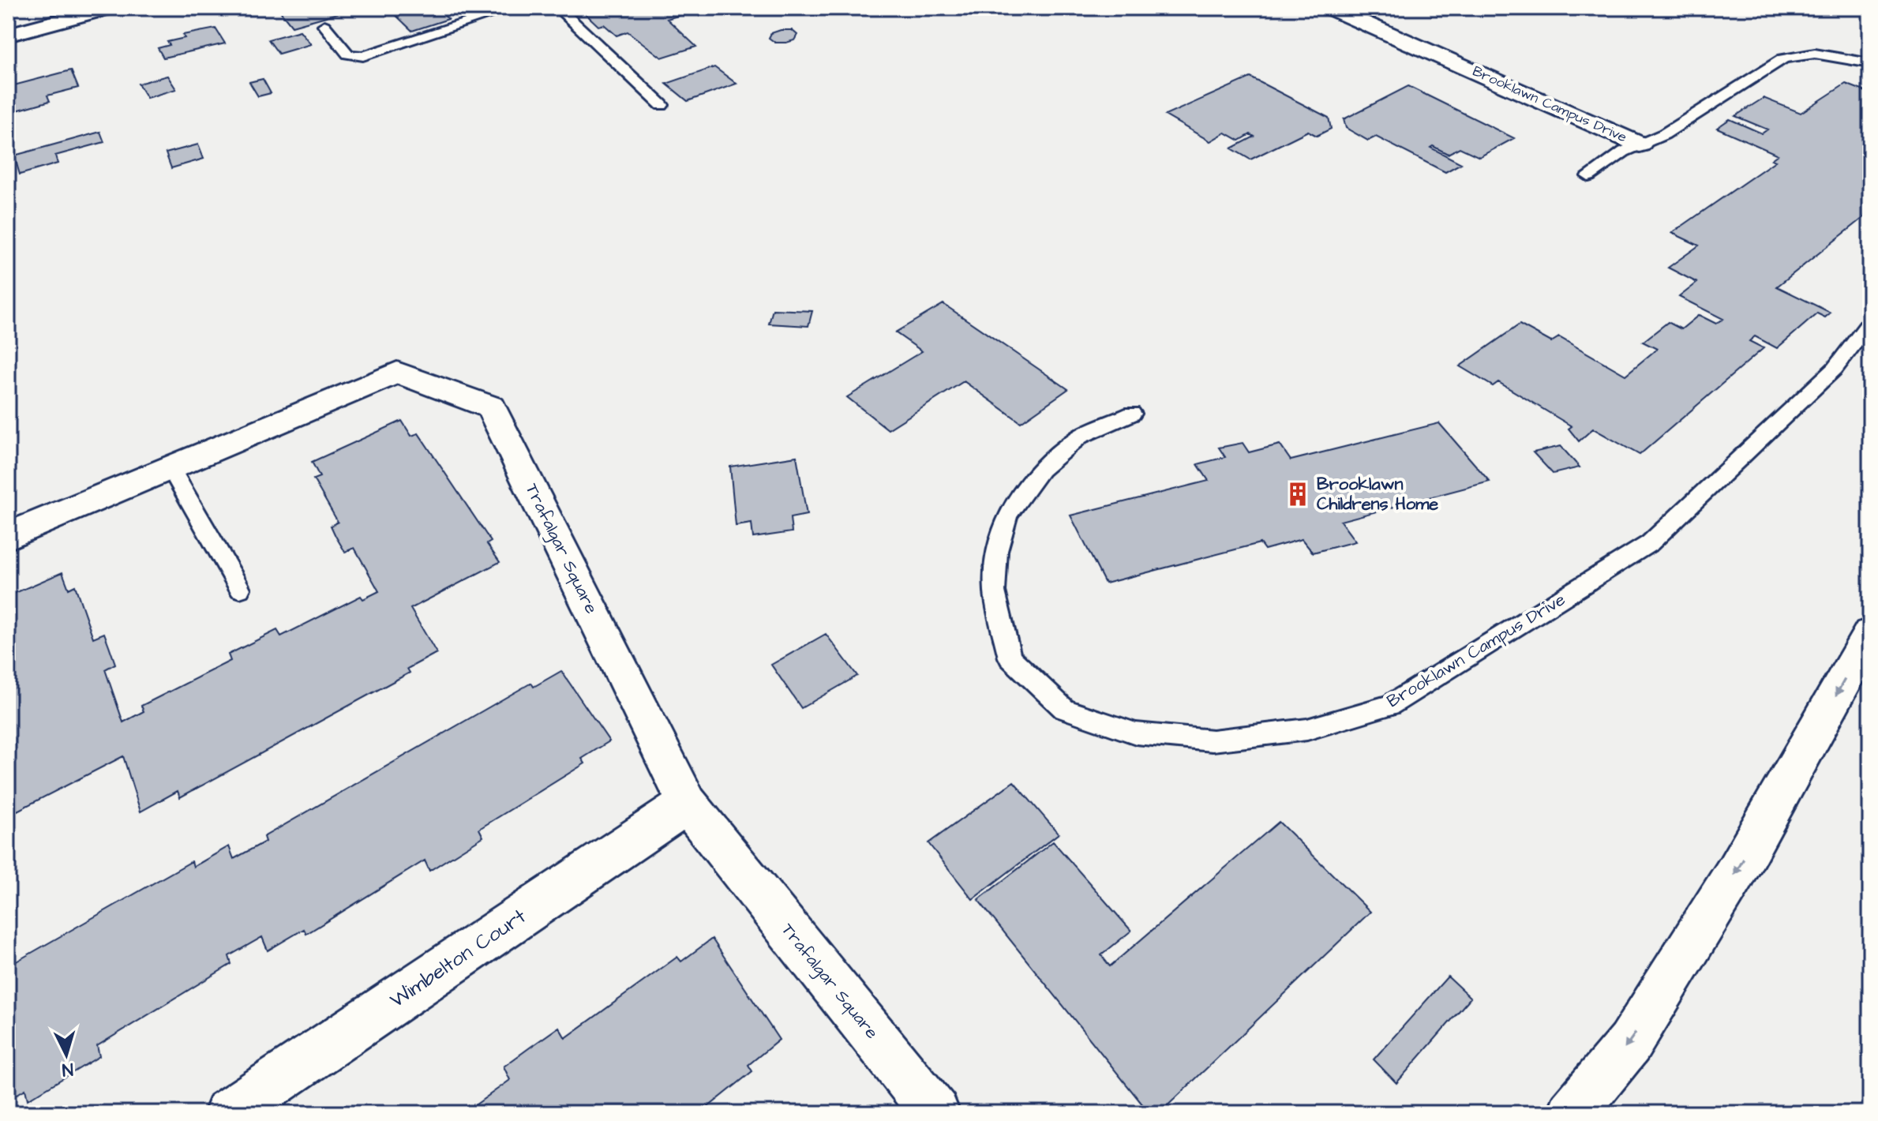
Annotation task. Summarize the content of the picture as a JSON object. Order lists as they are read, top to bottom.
{
  "streets": {
    "main road": ["Brooklawn Campus Drive", "Trafalgar Square", "Wimbelton Court"]
  },
  "crossings": [
    ["Trafalgar Square", "Wimbelton Court"]
  ],
  "places": {
    "building": ["Brooklawn Childrens Home"]
  },
  "north": "bottom"
}
